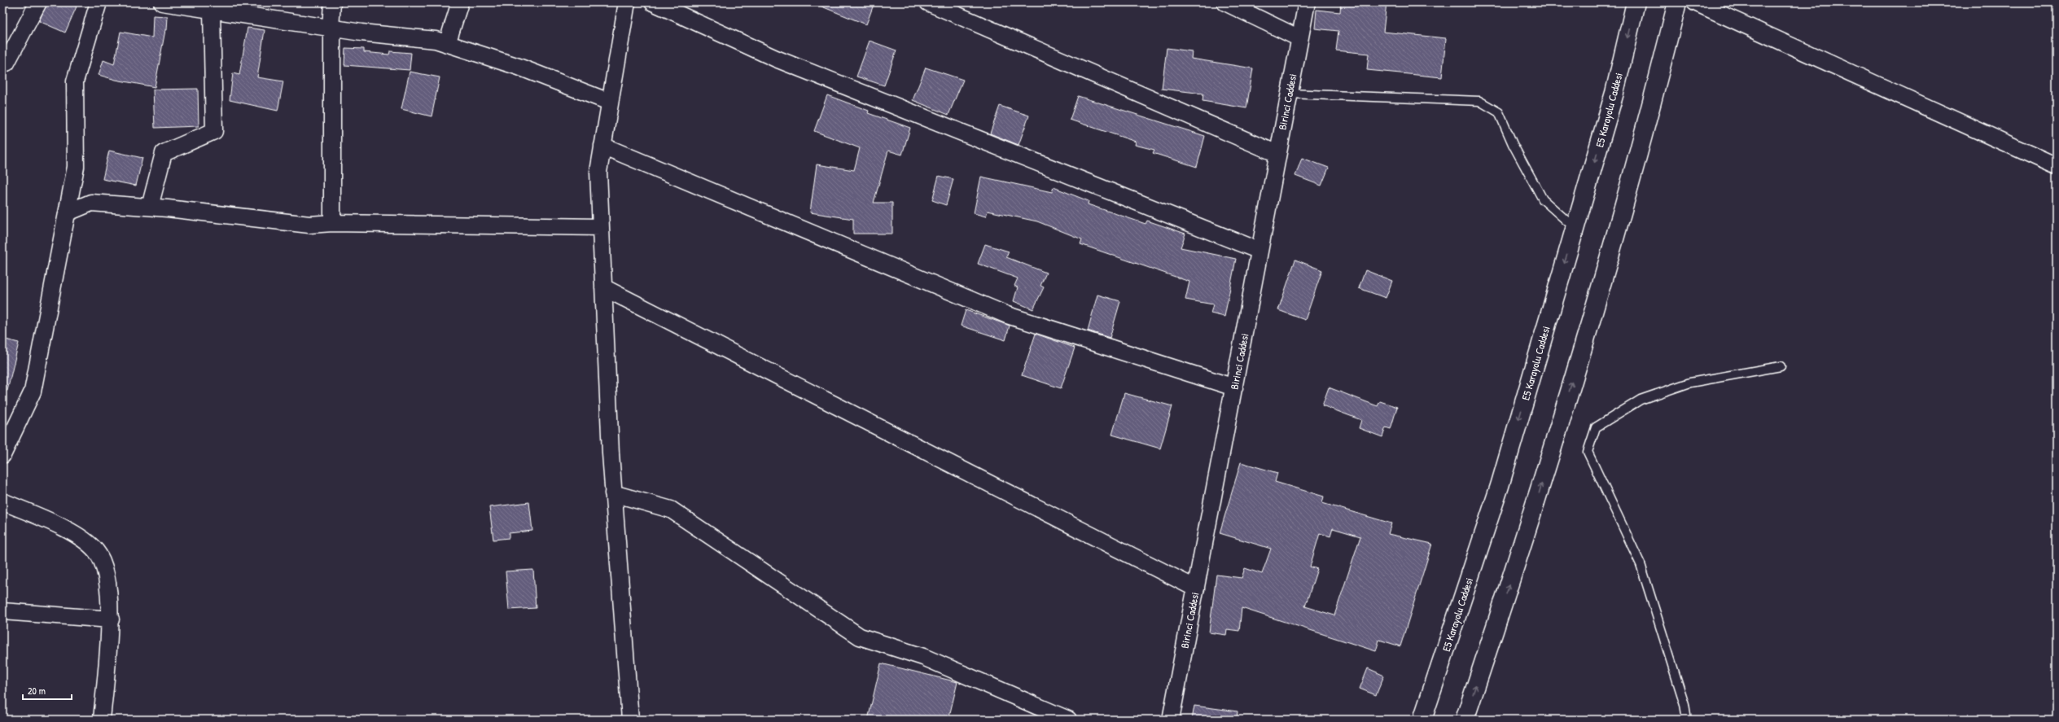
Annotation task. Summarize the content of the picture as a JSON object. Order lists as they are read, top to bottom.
{
  "streets": {
    "highway": ["E5 Karayolu Caddesi"],
    "street": ["Birinci Caddesi"]
  },
  "scale_bar": "20 m"
}
